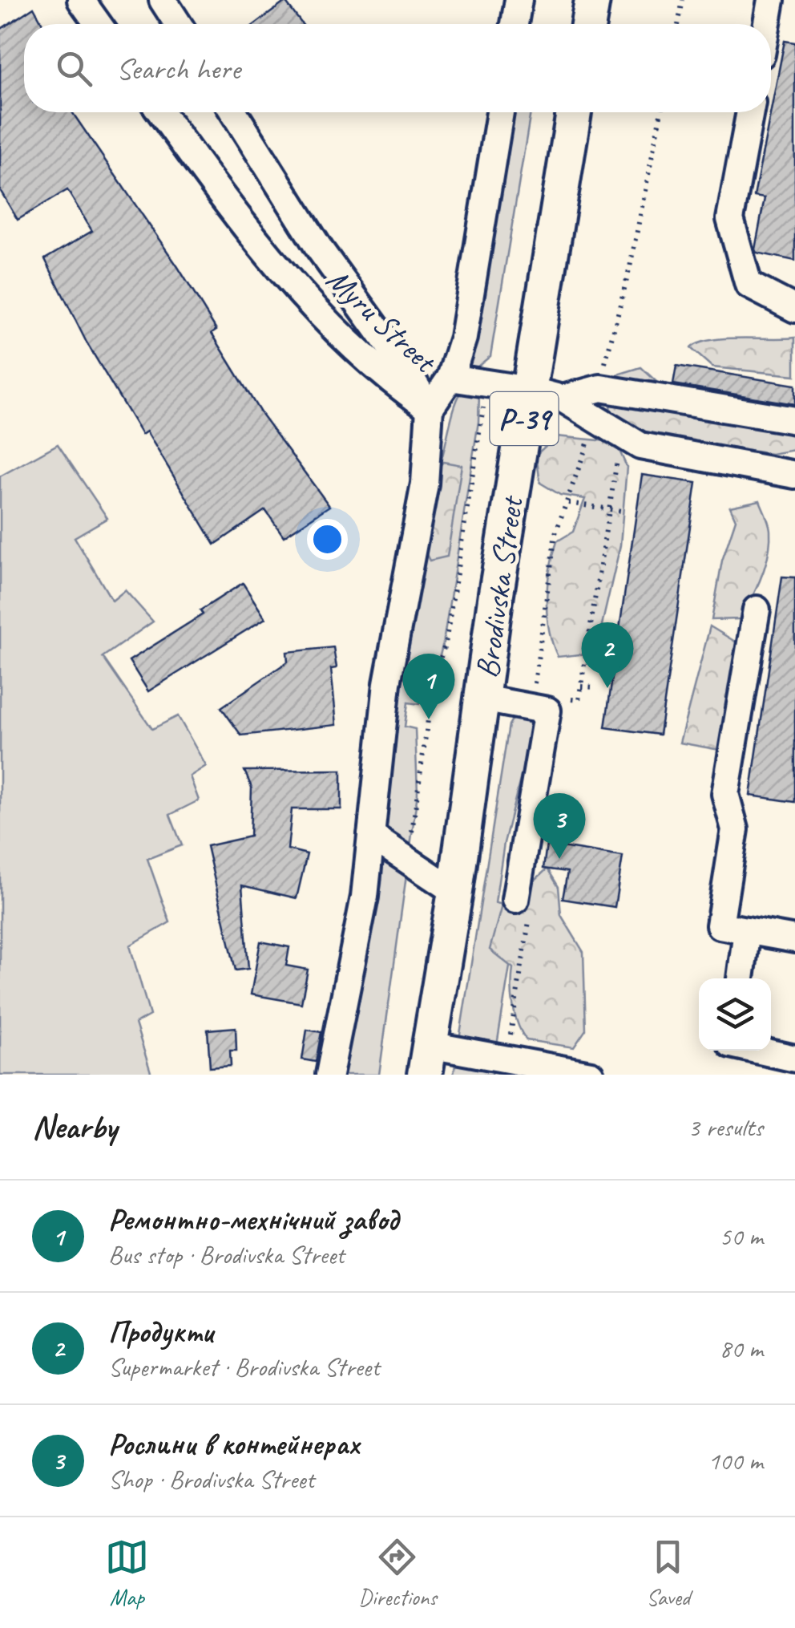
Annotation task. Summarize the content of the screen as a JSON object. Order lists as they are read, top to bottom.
{
  "streets": {
    "main road": ["Р-39", "Brodivska Street"],
    "street": ["Myru Street"]
  },
  "page": {
    "search": "Search here",
    "pins": ["2", "1", "3"],
    "heading": ["Nearby", "3 results"],
    "list": [
      {
        "mark": "1",
        "name": "Ремонтно-мехнічний завод",
        "note": "Bus stop · Brodivska Street",
        "value": "50 m"
      },
      {
        "mark": "2",
        "name": "Продукти",
        "note": "Supermarket · Brodivska Street",
        "value": "80 m"
      },
      {
        "mark": "3",
        "name": "Рослини в контейнерах",
        "note": "Shop · Brodivska Street",
        "value": "100 m"
      }
    ],
    "nav": ["Map", "Directions", "Saved"]
  }
}
